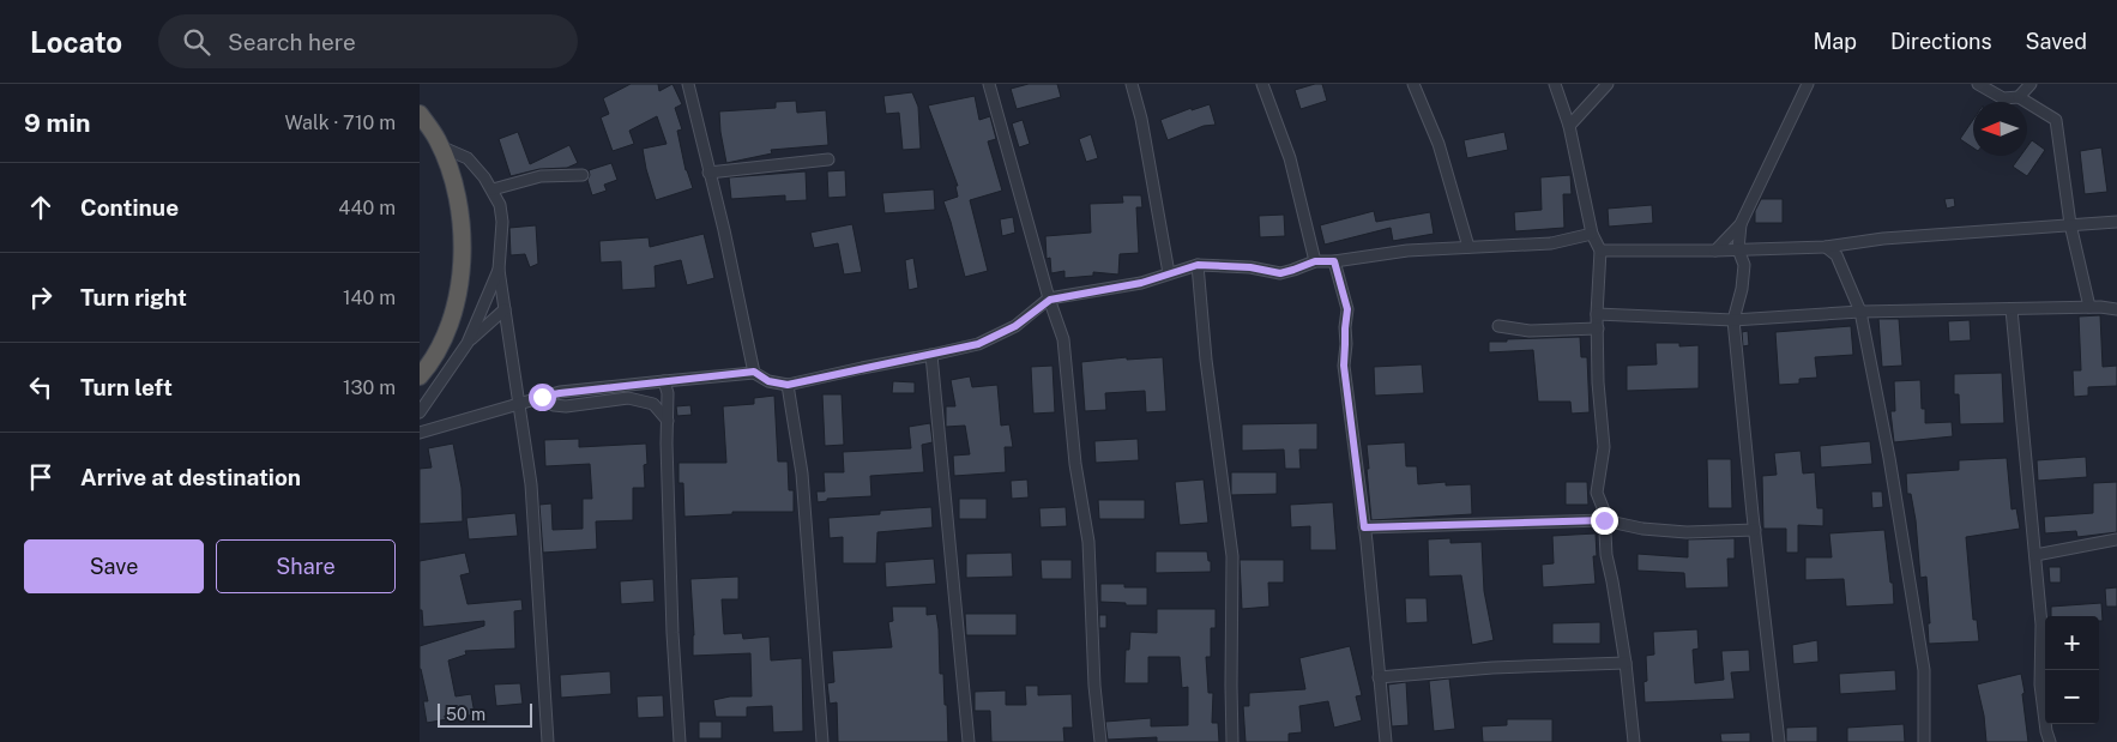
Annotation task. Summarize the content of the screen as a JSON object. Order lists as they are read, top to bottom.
{
  "scale_bar": "50 m",
  "north": "left",
  "page": {
    "header": "Locato",
    "search": "Search here",
    "nav": ["Map", "Directions", "Saved"],
    "heading": ["9 min", "Walk · 710 m"],
    "list": [
      ["Continue", "440 m"],
      ["Turn right", "140 m"],
      ["Turn left", "130 m"],
      "Arrive at destination"
    ],
    "buttons": ["Save", "Share"],
    "map_buttons": ["+", "−"],
    "scale": "50 m"
  }
}
